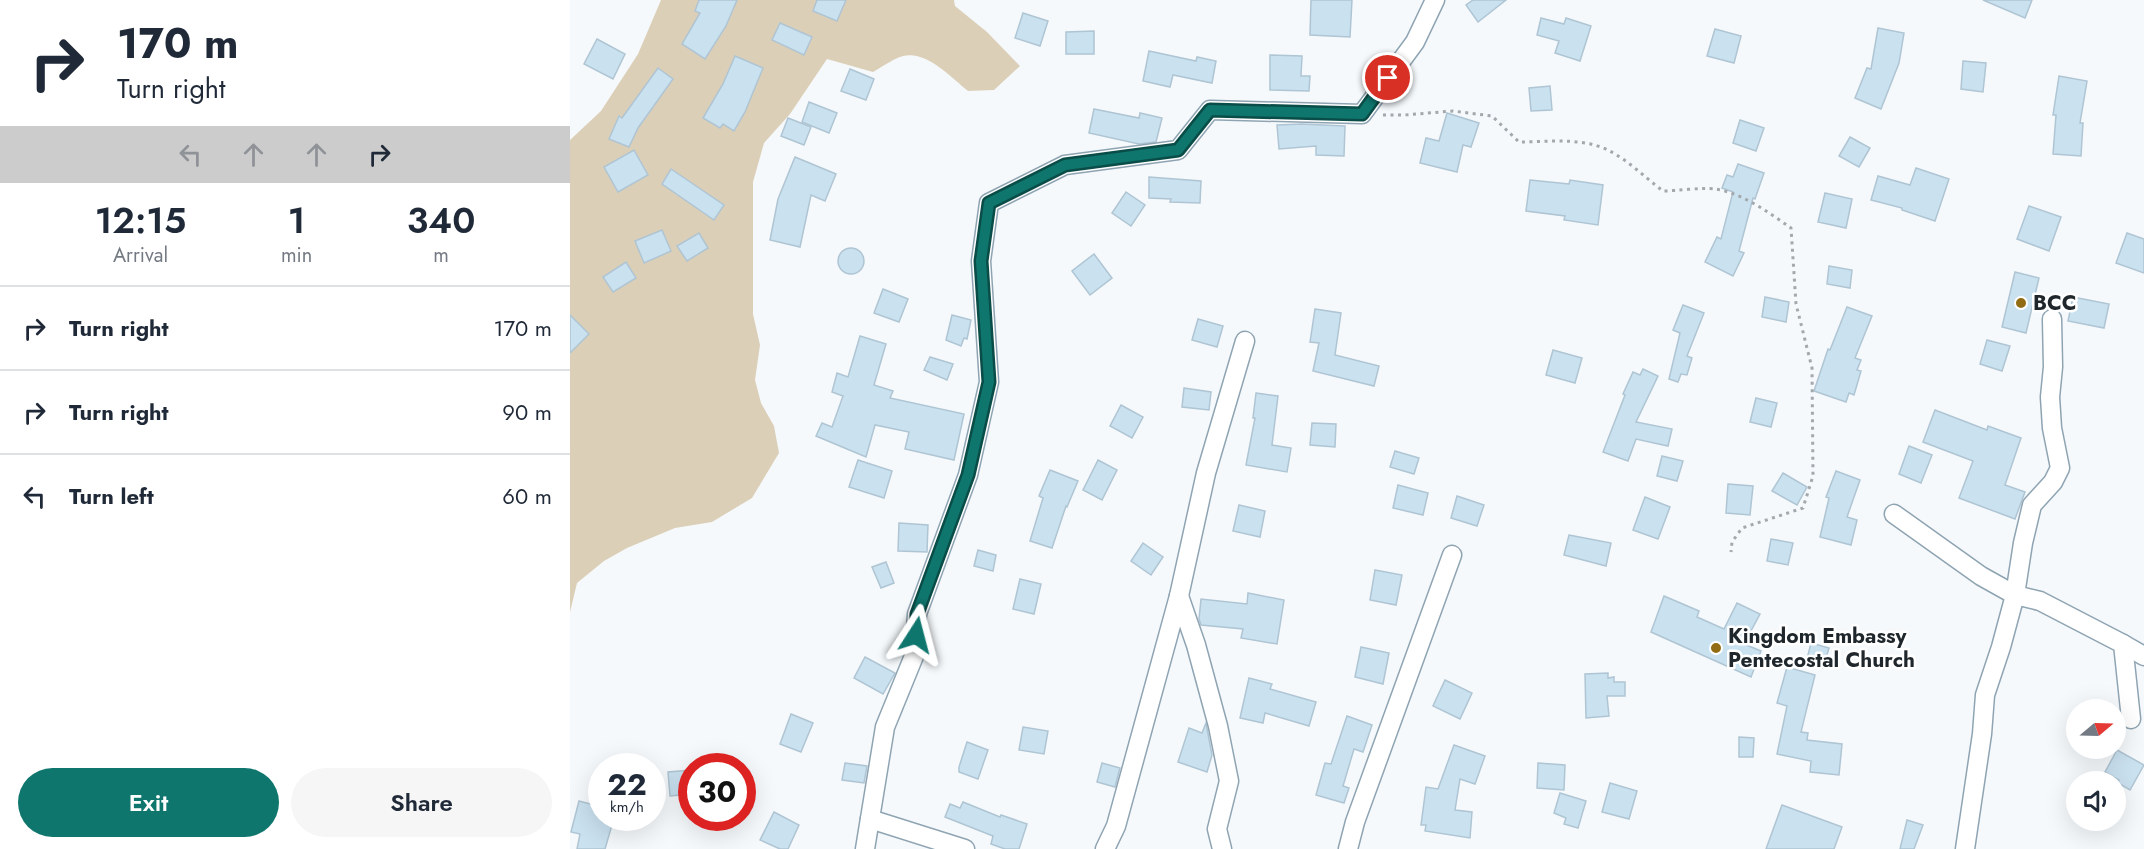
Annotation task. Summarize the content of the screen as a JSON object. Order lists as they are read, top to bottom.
{
  "places": ["BCC", "Kingdom Embassy Pentecostal Church"],
  "north": "right",
  "page": {
    "turn": ["170 m", "Turn right"],
    "eta": [
      "12:15",
      "Arrival",
      "1",
      "min",
      "340",
      "m"
    ],
    "list": [
      {
        "name": "Turn right",
        "value": "170 m"
      },
      {
        "name": "Turn right",
        "value": "90 m"
      },
      {
        "name": "Turn left",
        "value": "60 m"
      }
    ],
    "speed": "22 km/h",
    "limit": "30",
    "buttons": ["Exit", "Share"]
  }
}
